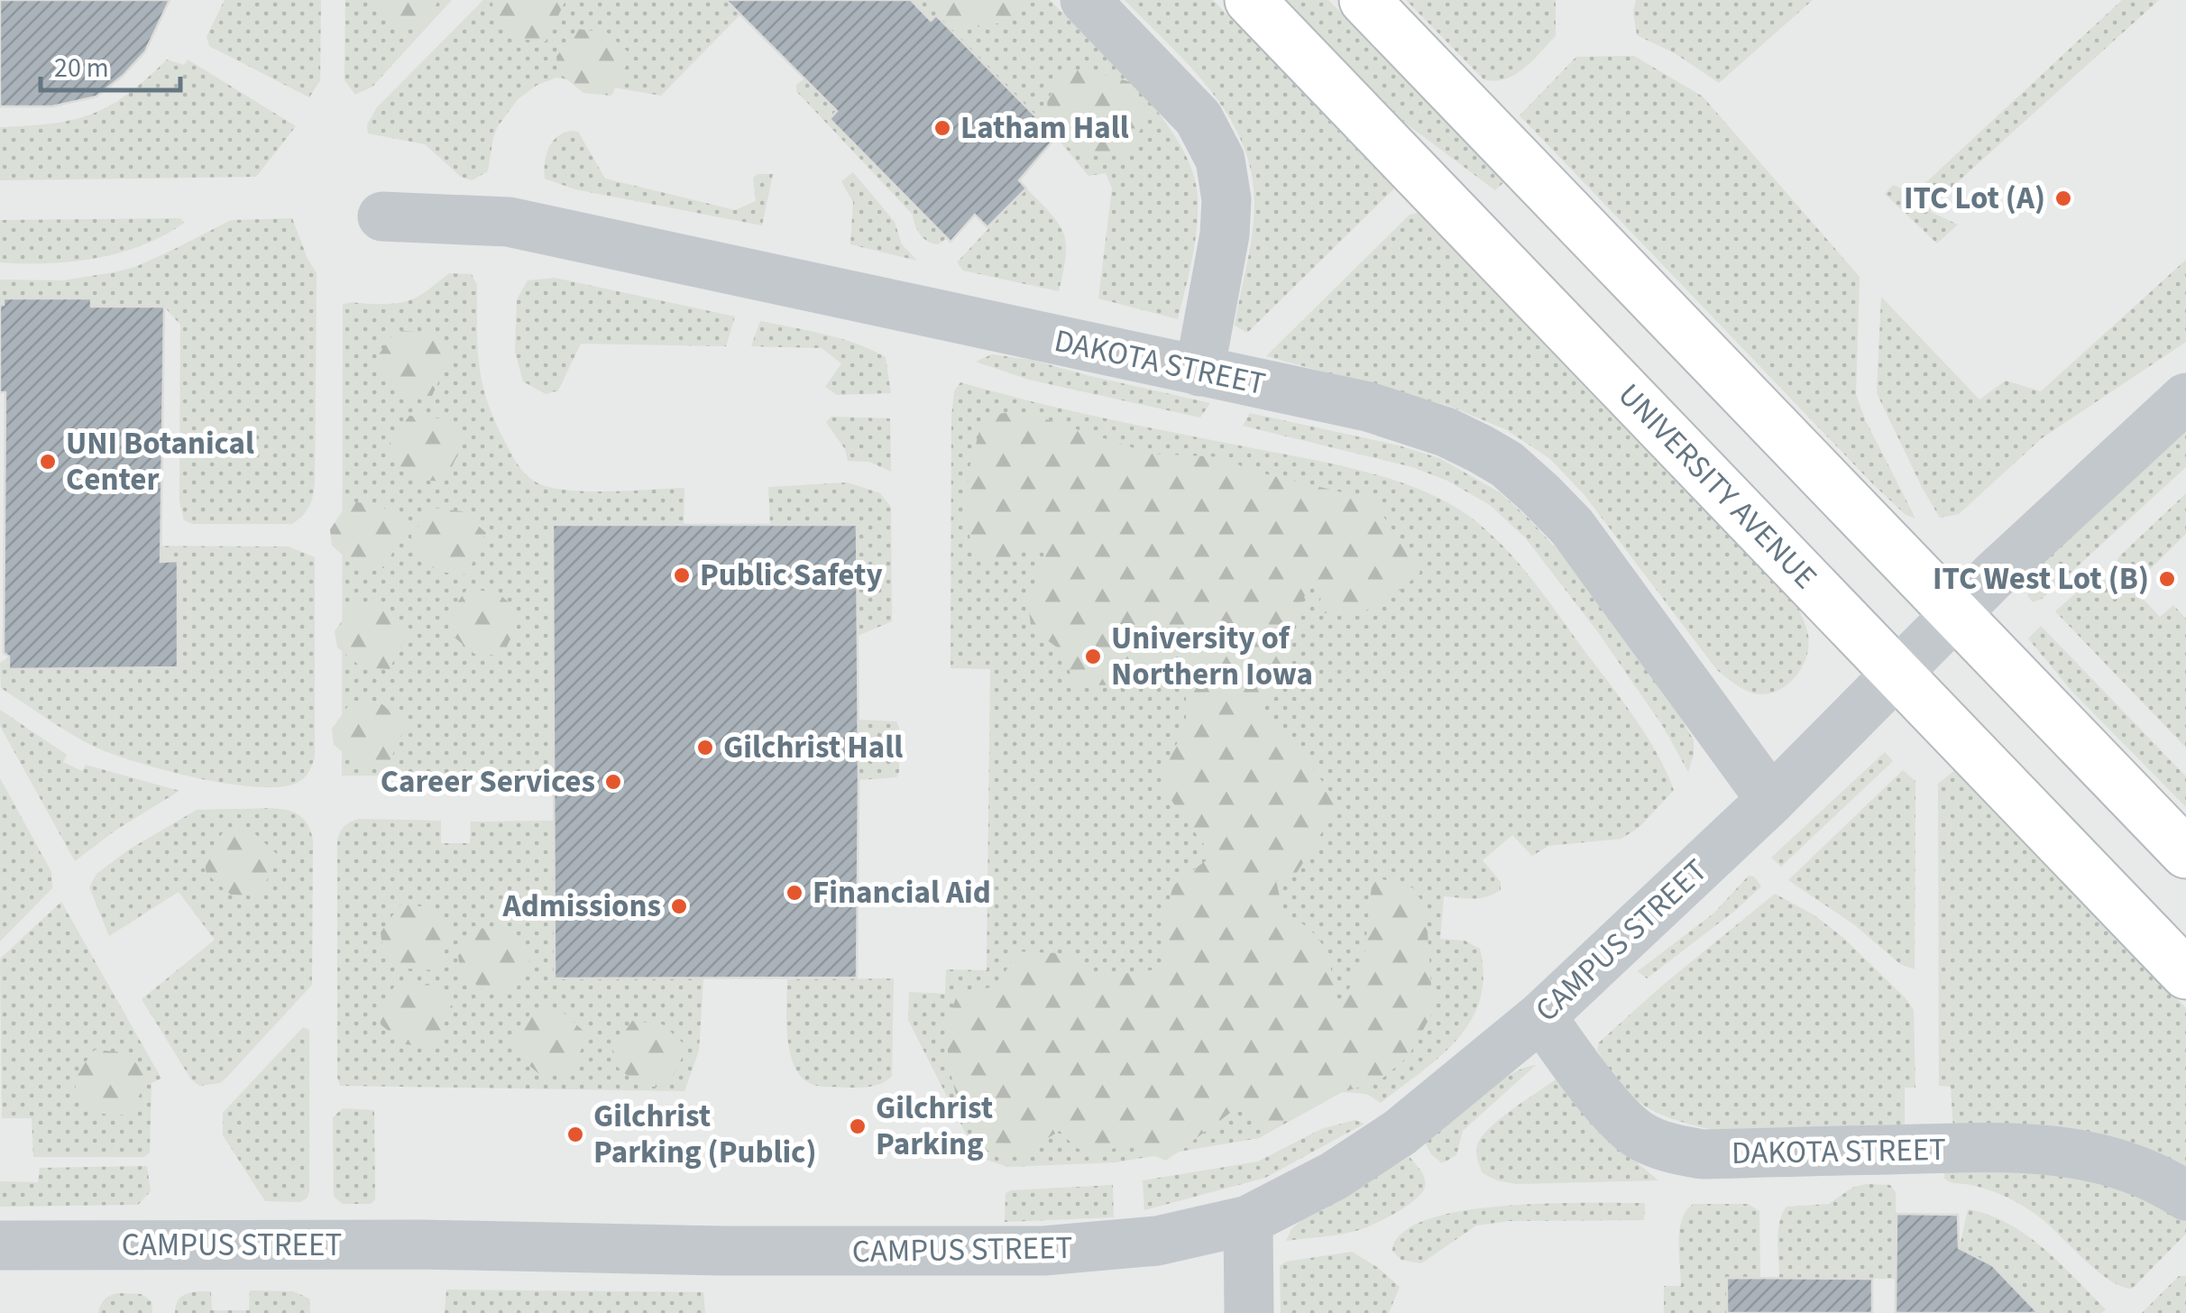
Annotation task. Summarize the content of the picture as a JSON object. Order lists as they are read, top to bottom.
{
  "streets": {
    "main road": ["UNIVERSITY AVENUE"],
    "street": ["DAKOTA STREET", "CAMPUS STREET"]
  },
  "crossings": [
    ["DAKOTA STREET", "CAMPUS STREET"],
    ["UNIVERSITY AVENUE", "CAMPUS STREET"]
  ],
  "places": [
    "Latham Hall",
    "ITC Lot (A)",
    "UNI Botanical Center",
    "Public Safety",
    "ITC West Lot (B)",
    "University of Northern Iowa",
    "Gilchrist Hall",
    "Career Services",
    "Financial Aid",
    "Admissions",
    "Gilchrist Parking",
    "Gilchrist Parking (Public)"
  ],
  "scale_bar": "20 m"
}
